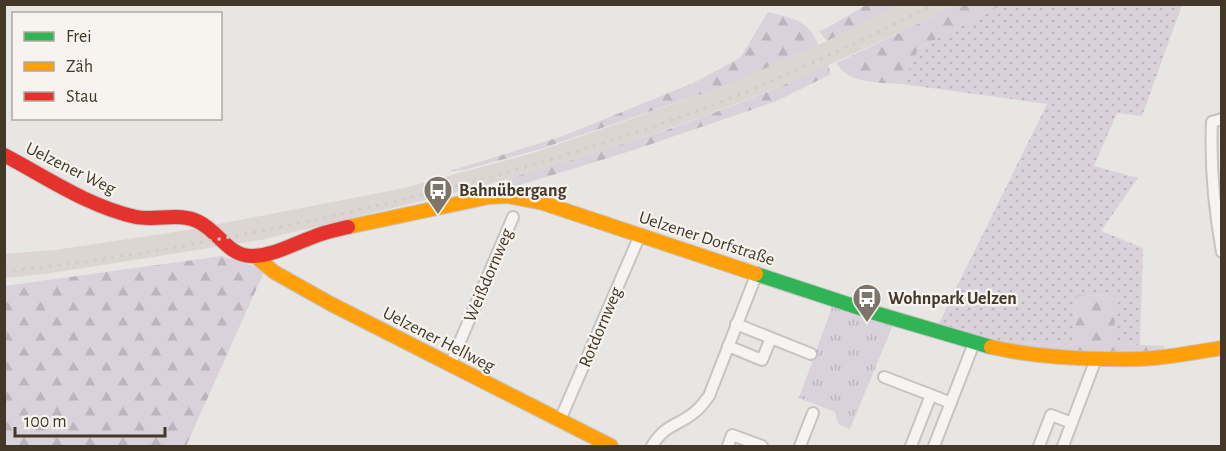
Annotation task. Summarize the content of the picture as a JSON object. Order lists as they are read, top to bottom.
{
  "streets": {
    "street": [
      "Uelzener Weg",
      "Uelzener Dorfstraße",
      "Weißdornweg",
      "Rotdornweg",
      "Uelzener Hellweg"
    ]
  },
  "crossings": [
    ["Uelzener Weg", "Uelzener Dorfstraße"],
    ["Uelzener Weg", "Uelzener Hellweg"],
    ["Uelzener Dorfstraße", "Rotdornweg"],
    ["Uelzener Dorfstraße", "Uelzener Hellweg"],
    ["Weißdornweg", "Uelzener Hellweg"],
    ["Rotdornweg", "Uelzener Hellweg"]
  ],
  "places": {
    "bus stop": ["Bahnübergang", "Wohnpark Uelzen"]
  },
  "legend": ["Frei", "Zäh", "Stau"],
  "scale_bar": "100 m"
}
